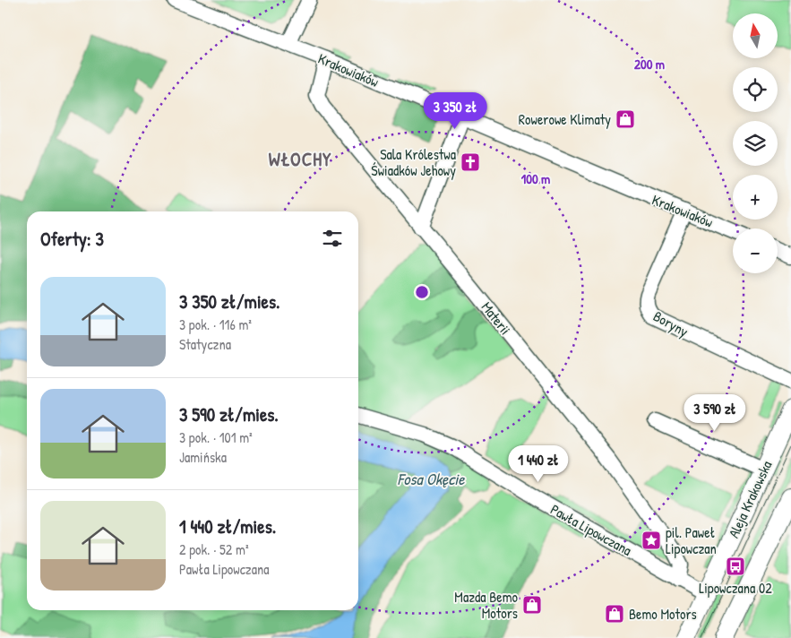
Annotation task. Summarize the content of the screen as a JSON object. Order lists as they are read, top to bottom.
{
  "streets": {
    "main road": ["Aleja Krakowska"],
    "street": [
      "Krakowiaków",
      "Materii",
      "Boryny",
      "Pawła Lipowczana"
    ]
  },
  "crossings": [
    ["Krakowiaków", "Materii"],
    ["Krakowiaków", "Boryny"],
    ["Materii", "Pawła Lipowczana"],
    ["Aleja Krakowska", "Pawła Lipowczana"]
  ],
  "districts": ["WŁOCHY"],
  "water": ["Fosa Okęcie"],
  "places": {
    "shop": ["Rowerowe Klimaty", "Mazda Bemo Motors", "Bemo Motors"],
    "church": ["Sala Królestwa Świadków Jehowy"],
    "place": ["pil. Paweł Lipowczan"],
    "bus stop": ["Lipowczana 02"]
  },
  "north": "top",
  "page": {
    "map_buttons": ["+", "−"],
    "price": ["3 350 zł", "3 590 zł", "1 440 zł"],
    "heading": "Oferty: 3",
    "list": [
      {
        "name": "3 350 zł/mies.",
        "note": "3 pok. · 116 m² · Statyczna"
      },
      {
        "name": "3 590 zł/mies.",
        "note": "3 pok. · 101 m² · Jamińska"
      },
      {
        "name": "1 440 zł/mies.",
        "note": "2 pok. · 52 m² · Pawła Lipowczana"
      }
    ]
  },
  "rings": ["200 m", "100 m"]
}
